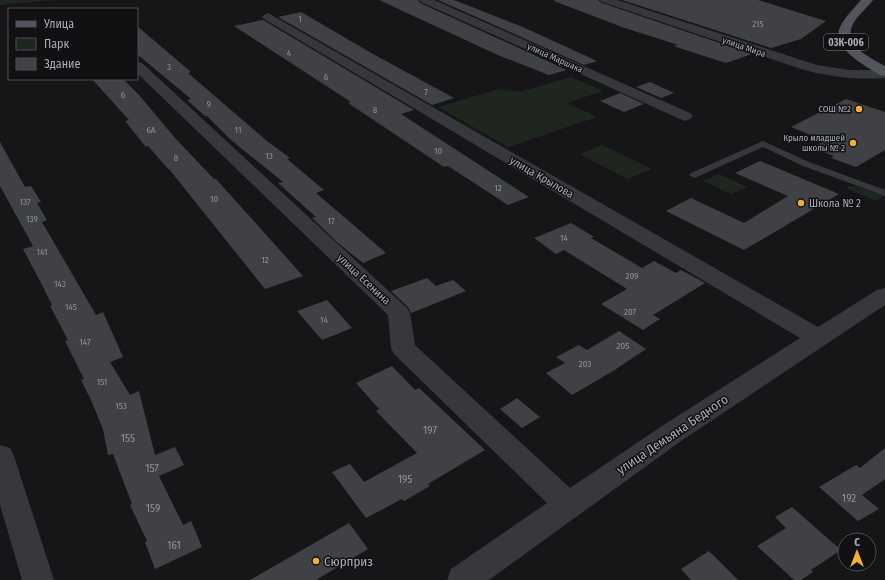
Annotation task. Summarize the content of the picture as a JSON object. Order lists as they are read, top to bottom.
{
  "streets": {
    "main road": ["03К-006"],
    "street": [
      "улица Мира",
      "улица Маршака",
      "улица Крылова",
      "улица Есенина",
      "улица Демьяна Бедного"
    ]
  },
  "crossings": [
    ["03К-006", "улица Мира"],
    ["улица Крылова", "улица Демьяна Бедного"],
    ["улица Есенина", "улица Демьяна Бедного"]
  ],
  "places": [
    "СОШ №2",
    "Крыло младшей школы № 2",
    "Школа № 2",
    "Сюрприз"
  ],
  "house_numbers": [
    "1",
    "215",
    "4",
    "3",
    "6",
    "7",
    "6",
    "9",
    "8",
    "6А",
    "11",
    "10",
    "13",
    "8",
    "12",
    "10",
    "137",
    "139",
    "17",
    "14",
    "141",
    "12",
    "209",
    "143",
    "145",
    "207",
    "14",
    "147",
    "205",
    "203",
    "151",
    "153",
    "197",
    "155",
    "157",
    "195",
    "192",
    "159",
    "161"
  ],
  "legend": ["Улица", "Парк", "Здание"],
  "north": "top"
}
